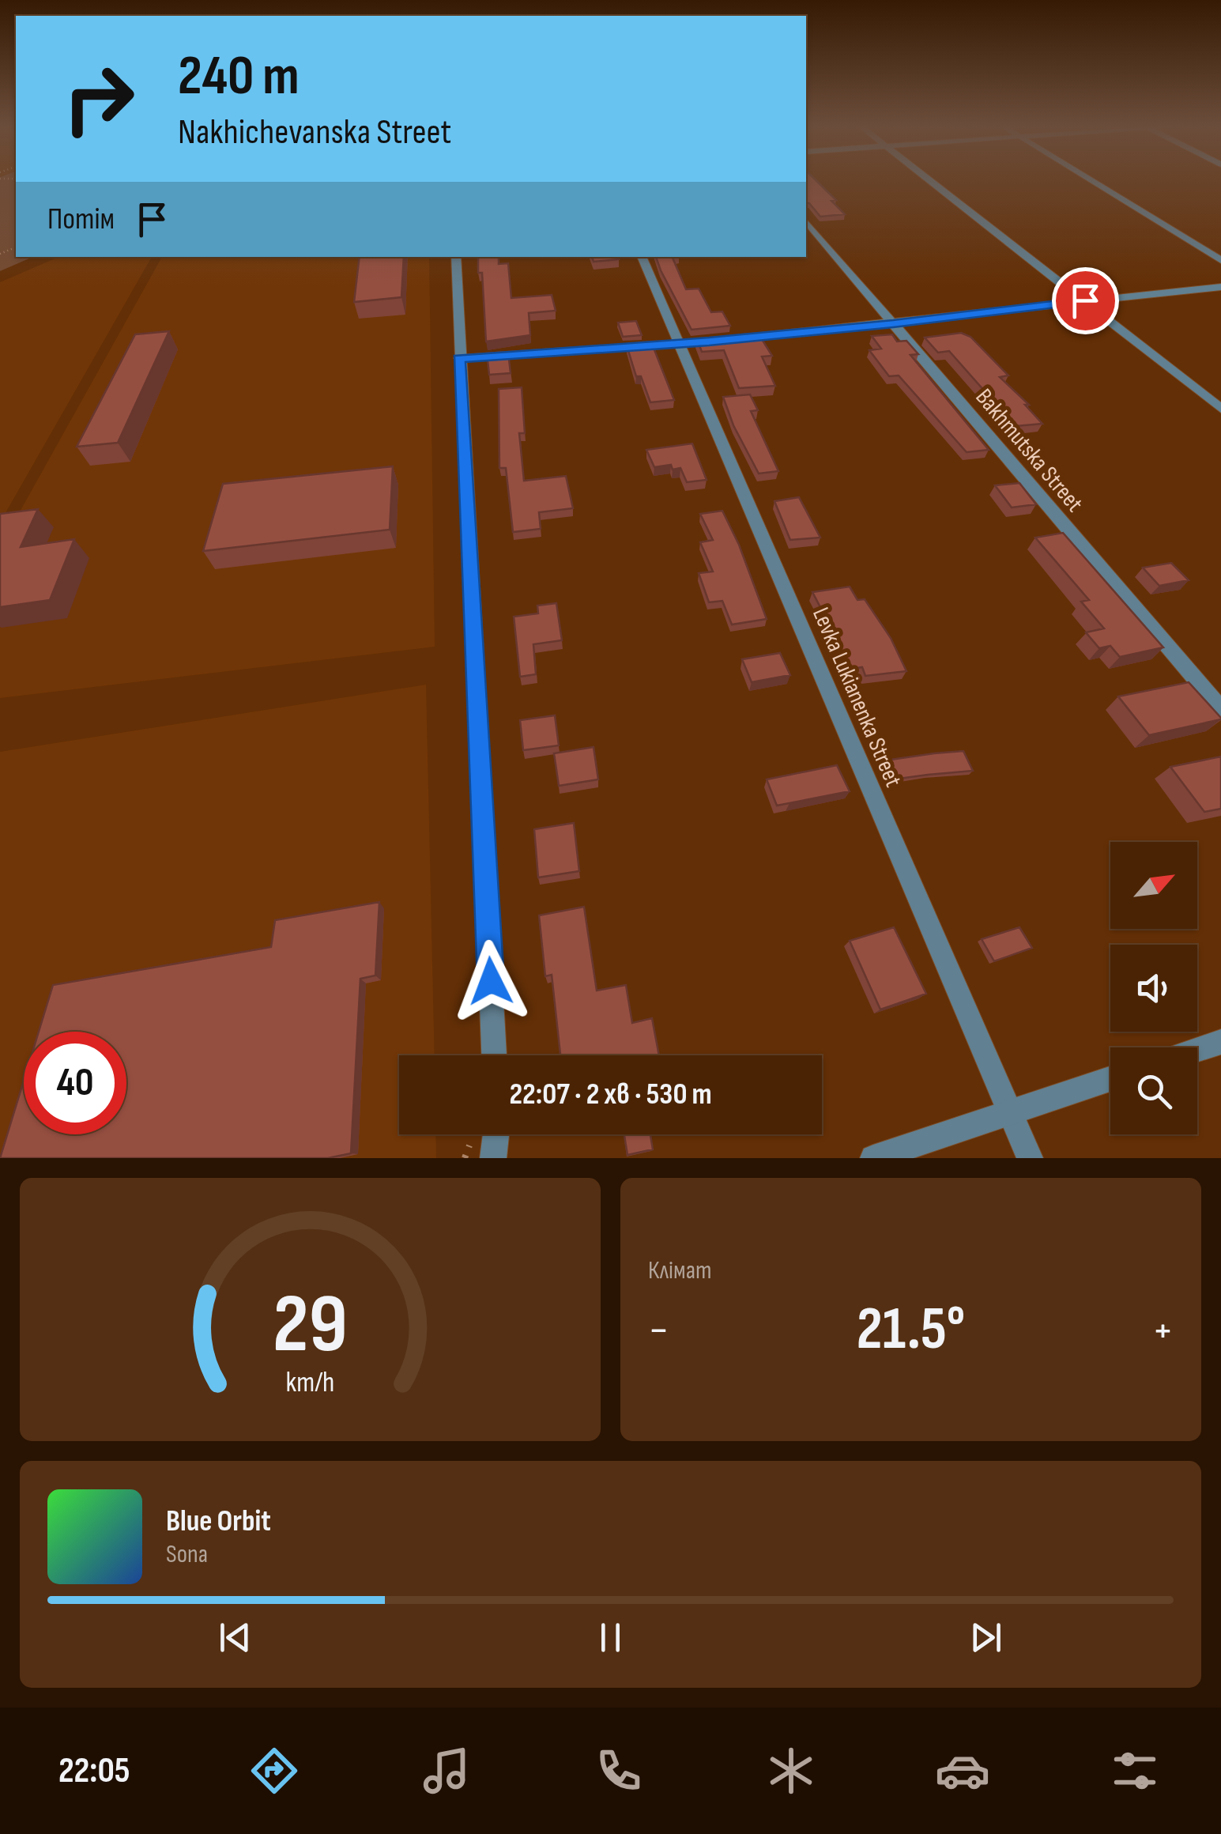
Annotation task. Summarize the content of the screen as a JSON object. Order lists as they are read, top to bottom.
{
  "streets": {
    "street": ["Bakhmutska Street", "Levka Lukianenka Street"]
  },
  "north": "top right",
  "page": {
    "turn": ["240 m", "Nakhichevanska Street"],
    "then": "Потім",
    "limit": "40",
    "trip": "22:07 · 2 хв · 530 m",
    "tile": "Клімат",
    "heat": ["−", "21.5°", "+"],
    "song": ["Blue Orbit", "Sona"],
    "tabs": "22:05",
    "gauge": ["29", "km/h"]
  }
}
